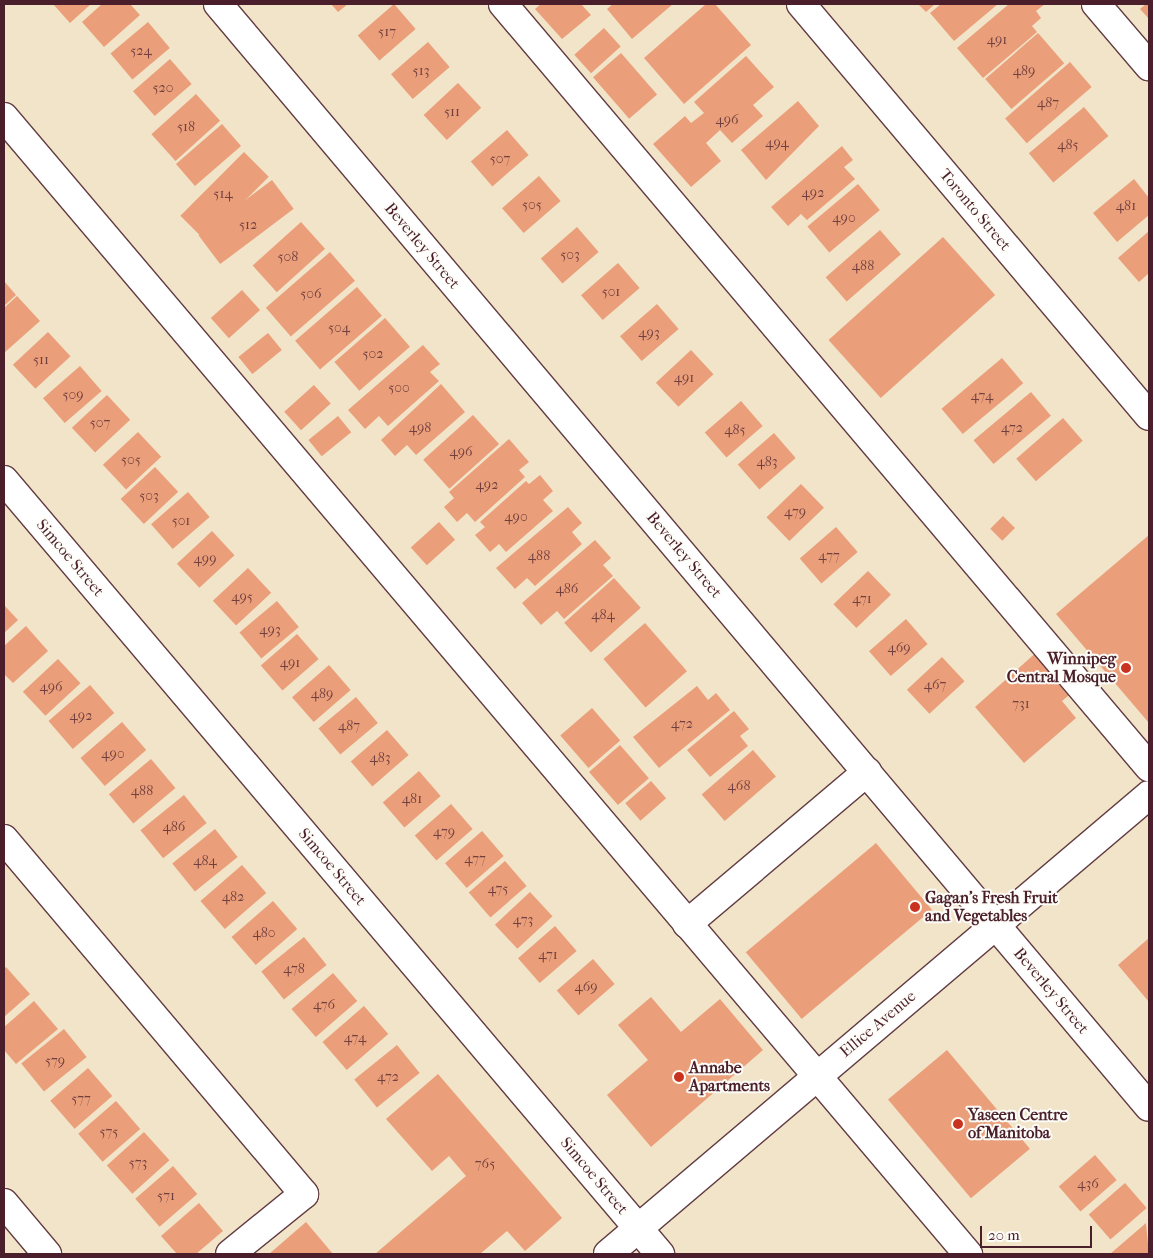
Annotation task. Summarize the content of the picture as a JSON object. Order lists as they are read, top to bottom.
{
  "streets": {
    "street": [
      "Toronto Street",
      "Beverley Street",
      "Simcoe Street",
      "Ellice Avenue"
    ]
  },
  "crossings": [
    ["Beverley Street", "Ellice Avenue"],
    ["Simcoe Street", "Ellice Avenue"]
  ],
  "places": [
    "Winnipeg Central Mosque",
    "Gagan's Fresh Fruit and Vegetables",
    "Annabe Apartments",
    "Yaseen Centre of Manitoba"
  ],
  "house_numbers": [
    "517",
    "491",
    "524",
    "513",
    "489",
    "520",
    "487",
    "511",
    "496",
    "518",
    "494",
    "485",
    "507",
    "492",
    "514",
    "505",
    "481",
    "490",
    "512",
    "503",
    "508",
    "488",
    "501",
    "506",
    "504",
    "493",
    "502",
    "511",
    "491",
    "500",
    "509",
    "474",
    "507",
    "498",
    "472",
    "485",
    "496",
    "505",
    "483",
    "492",
    "503",
    "479",
    "490",
    "501",
    "488",
    "477",
    "499",
    "486",
    "495",
    "471",
    "484",
    "493",
    "469",
    "491",
    "467",
    "496",
    "489",
    "731",
    "492",
    "472",
    "487",
    "490",
    "483",
    "468",
    "488",
    "481",
    "486",
    "479",
    "477",
    "484",
    "475",
    "482",
    "473",
    "480",
    "471",
    "478",
    "469",
    "476",
    "474",
    "579",
    "472",
    "577",
    "575",
    "573",
    "765",
    "436",
    "571"
  ],
  "scale_bar": "20 m"
}
